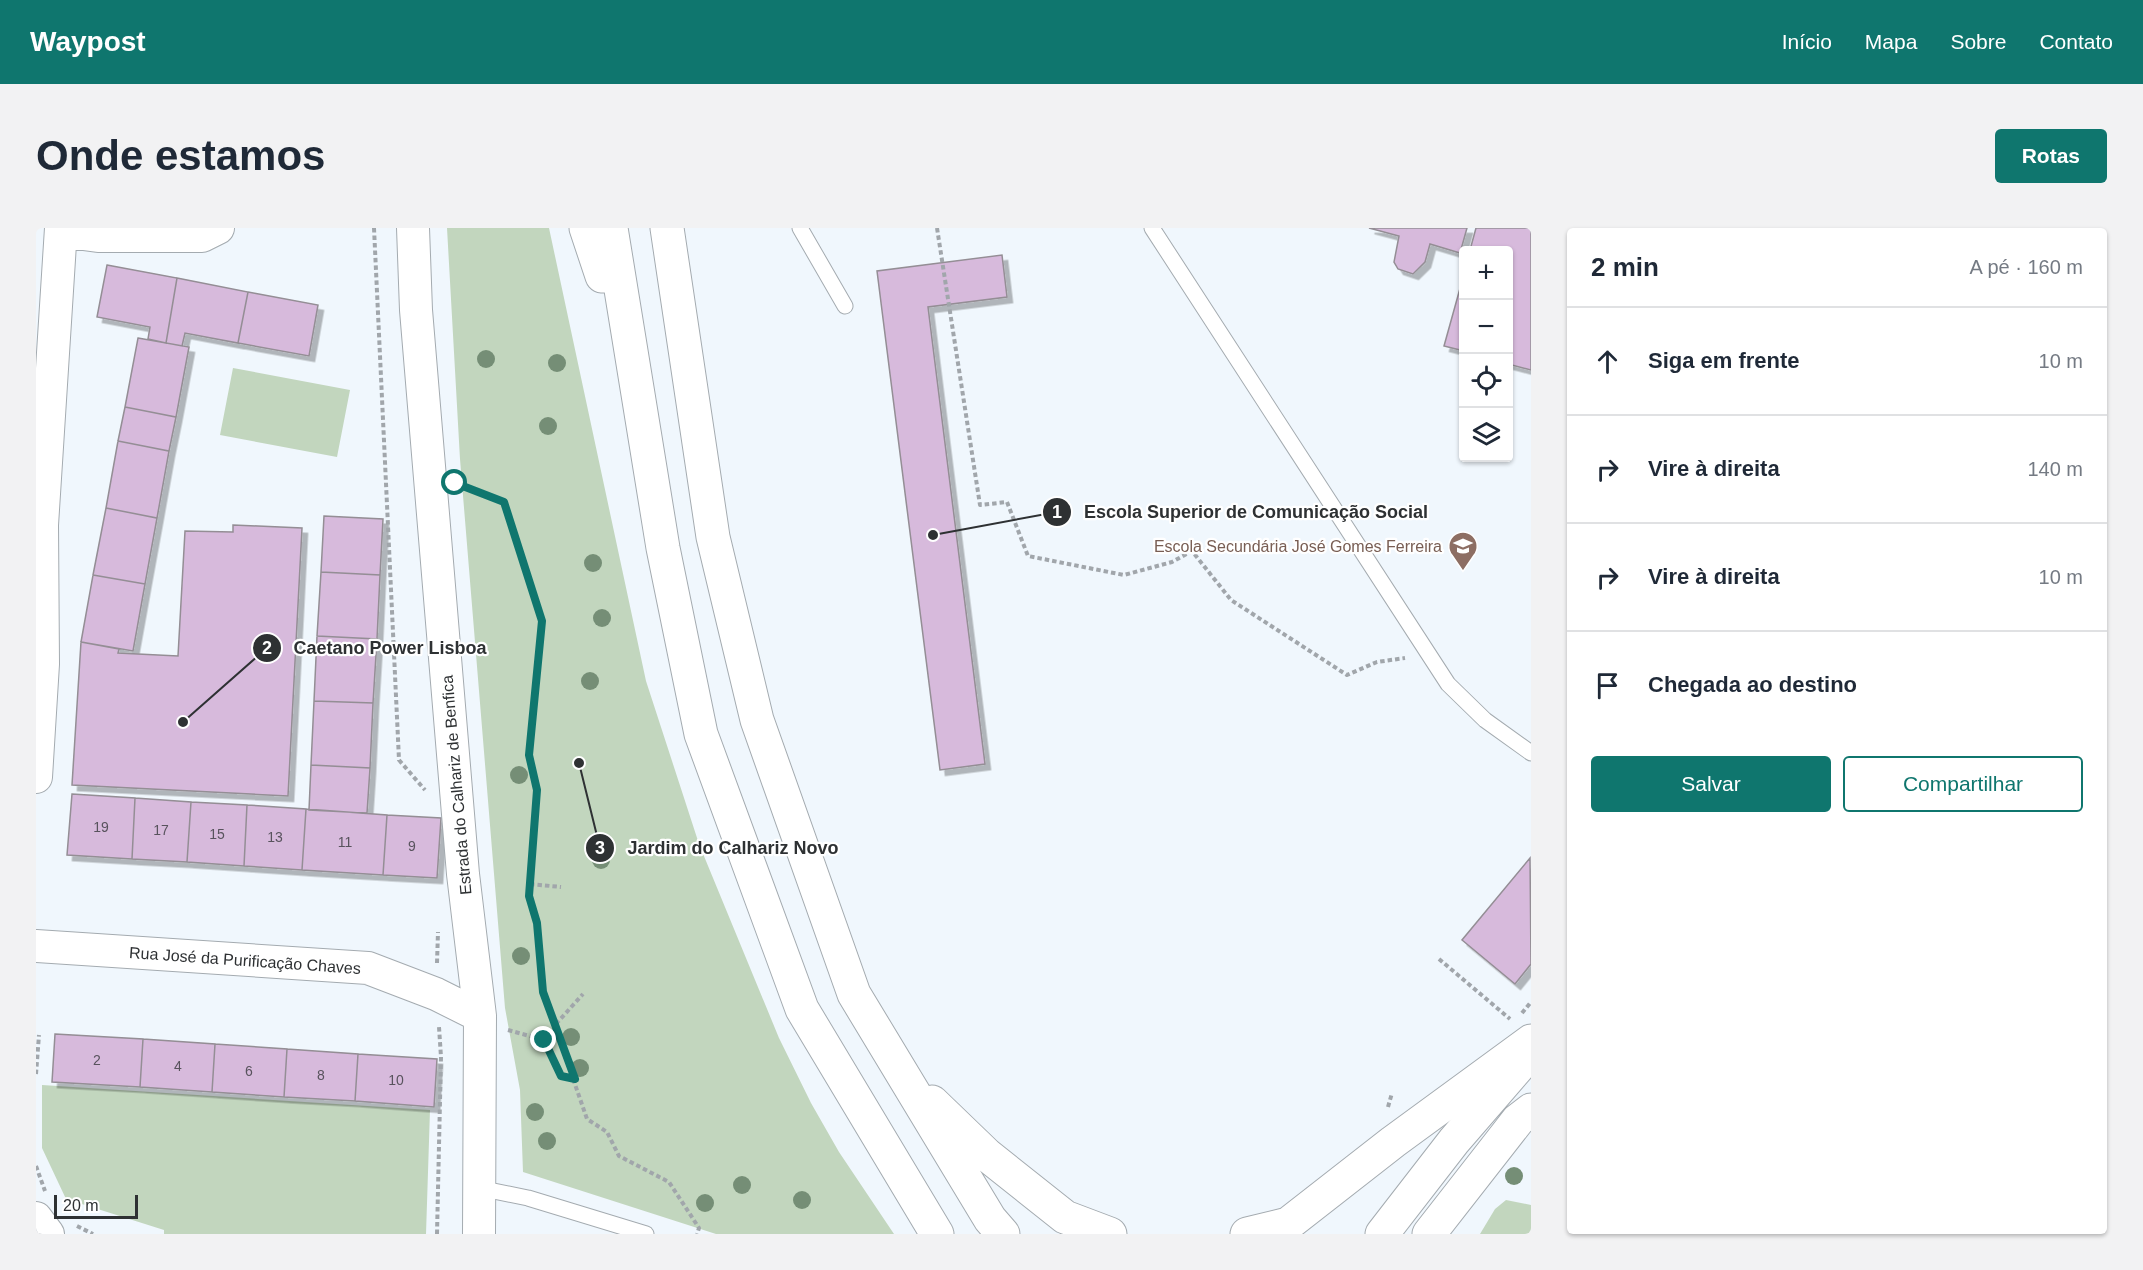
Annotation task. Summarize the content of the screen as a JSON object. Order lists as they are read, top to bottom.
{
  "streets": {
    "street": ["Estrada do Calhariz de Benfica", "Rua José da Purificação Chaves"]
  },
  "crossings": [
    ["Estrada do Calhariz de Benfica", "Rua José da Purificação Chaves"]
  ],
  "places": {
    "other": ["Escola Superior de Comunicação Social", "Caetano Power Lisboa", "Jardim do Calhariz Novo"],
    "school or university": ["Escola Secundária José Gomes Ferreira"]
  },
  "house_numbers": [
    "19",
    "17",
    "15",
    "13",
    "11",
    "9",
    "2",
    "4",
    "6",
    "8",
    "10"
  ],
  "scale_bar": "20 m",
  "page": {
    "header": "Waypost",
    "nav": [
      "Início",
      "Mapa",
      "Sobre",
      "Contato"
    ],
    "buttons": [
      "Rotas",
      ["Salvar", "Compartilhar"]
    ],
    "title": "Onde estamos",
    "heading": ["2 min", "A pé · 160 m"],
    "map_buttons": ["+", "−"],
    "list": [
      ["Siga em frente", "10 m"],
      ["Vire à direita", "140 m"],
      ["Vire à direita", "10 m"],
      "Chegada ao destino"
    ],
    "scale": "20 m"
  }
}
